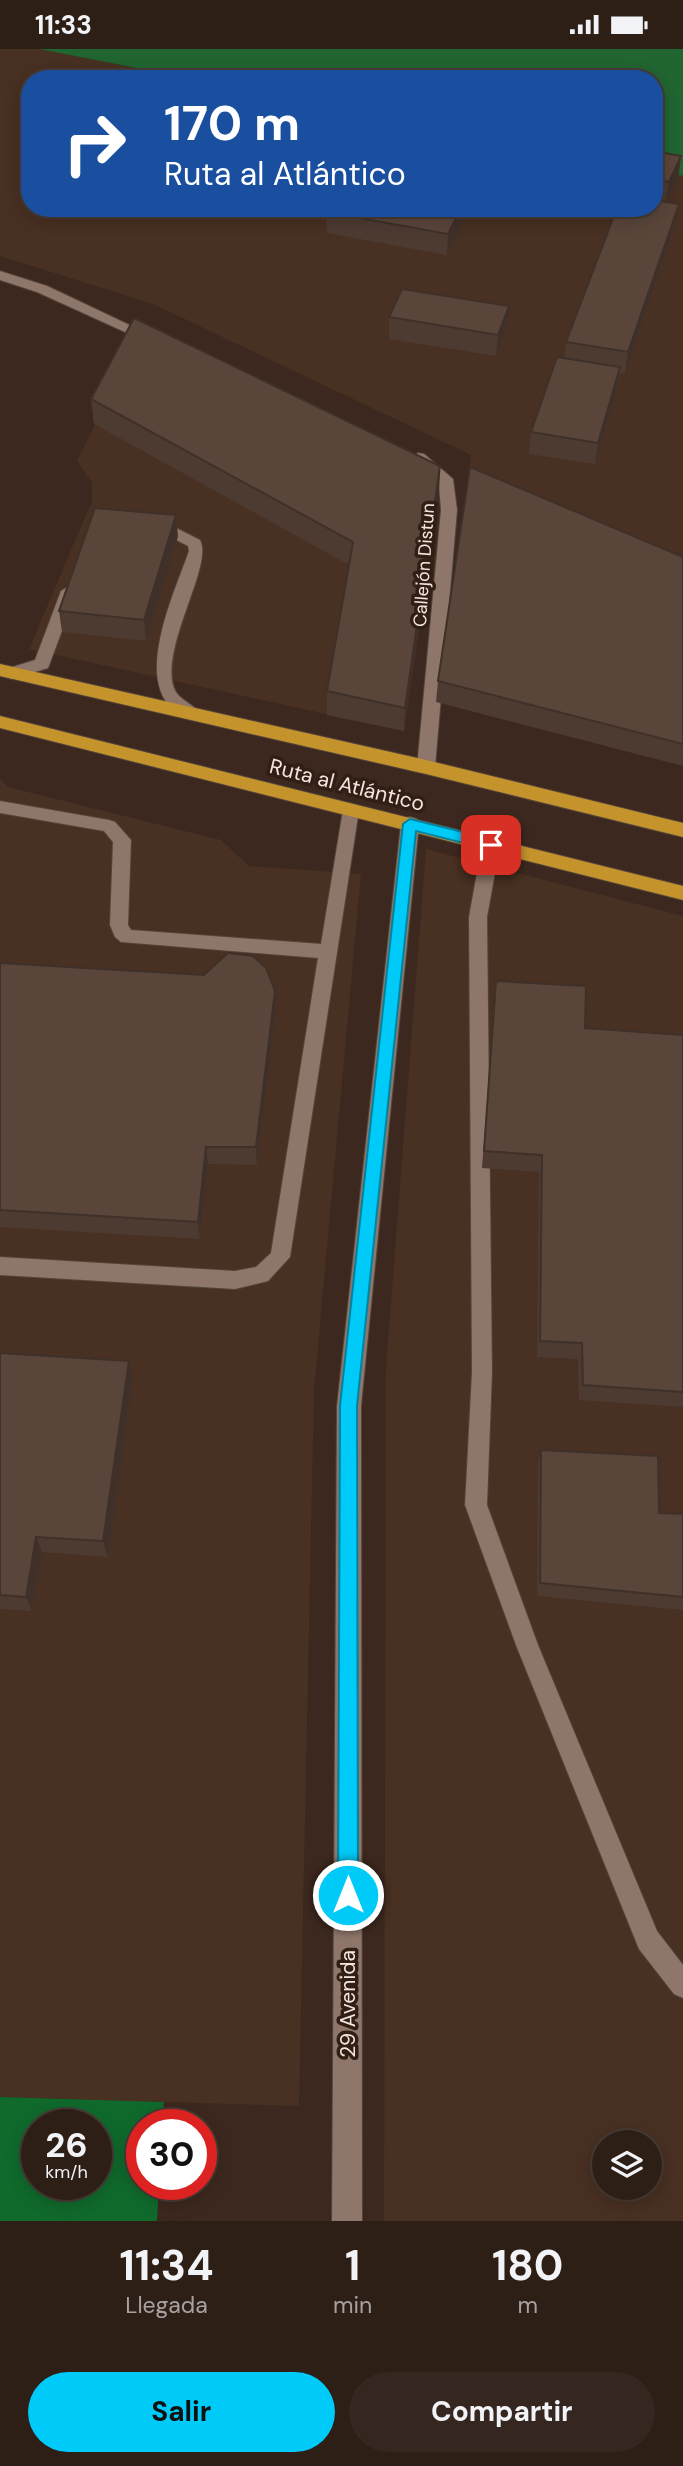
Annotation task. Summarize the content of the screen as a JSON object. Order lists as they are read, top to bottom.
{
  "streets": {
    "highway": ["Ruta al Atlántico"],
    "street": ["Callejón Distun", "29 Avenida"]
  },
  "crossings": [
    ["Callejón Distun", "Ruta al Atlántico"],
    ["Ruta al Atlántico", "29 Avenida"]
  ],
  "page": {
    "status": "11:33",
    "turn": ["170 m", "Ruta al Atlántico"],
    "speed": "26 km/h",
    "limit": "30",
    "eta": [
      "11:34",
      "Llegada",
      "1",
      "min",
      "180",
      "m"
    ],
    "buttons": ["Salir", "Compartir"]
  }
}
